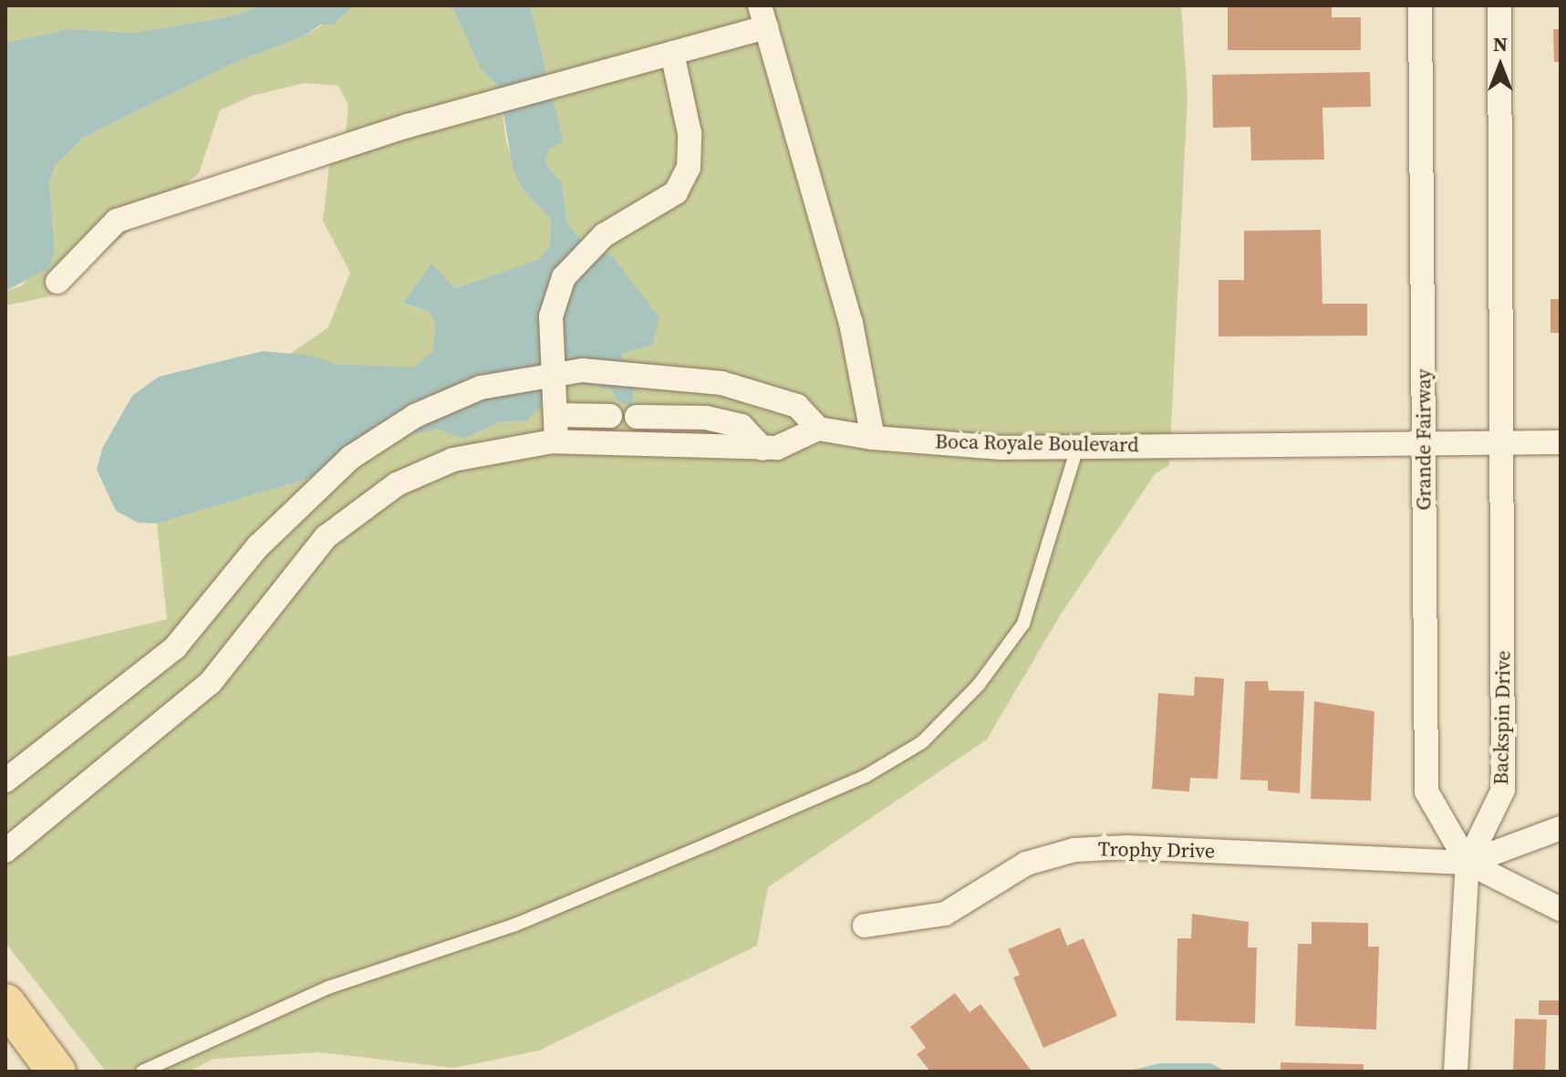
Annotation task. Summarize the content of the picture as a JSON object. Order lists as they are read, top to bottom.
{
  "streets": {
    "street": [
      "Grande Fairway",
      "Boca Royale Boulevard",
      "Backspin Drive",
      "Trophy Drive"
    ]
  },
  "crossings": [
    ["Grande Fairway", "Boca Royale Boulevard"],
    ["Grande Fairway", "Backspin Drive"],
    ["Grande Fairway", "Trophy Drive"],
    ["Boca Royale Boulevard", "Backspin Drive"],
    ["Backspin Drive", "Trophy Drive"]
  ],
  "north": "top"
}
